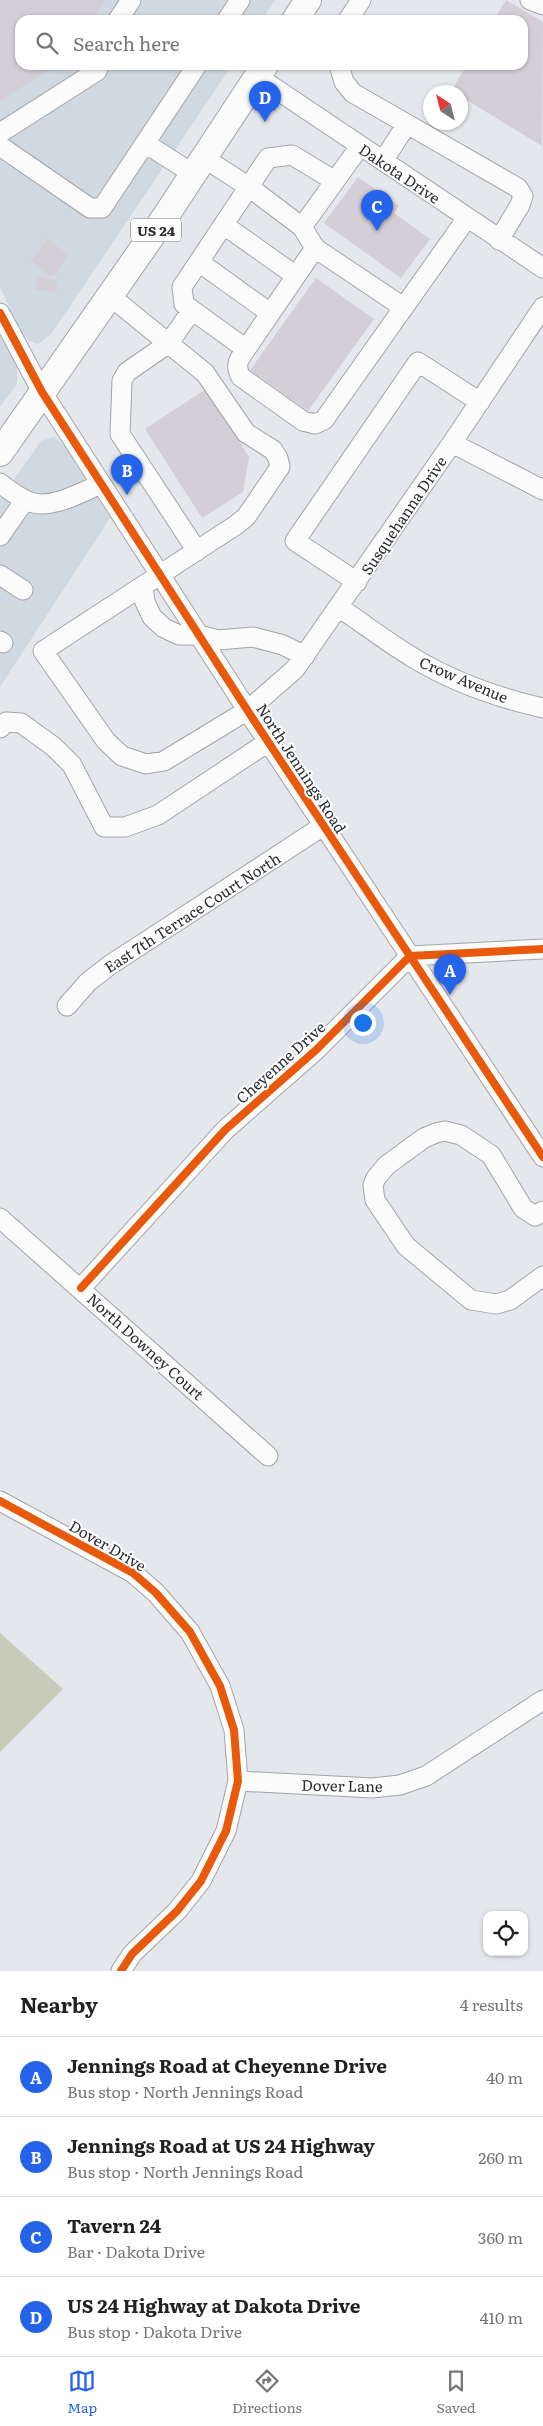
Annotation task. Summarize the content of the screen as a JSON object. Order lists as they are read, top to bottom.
{
  "streets": {
    "highway": ["US 24"],
    "street": [
      "Dakota Drive",
      "Susquehanna Drive",
      "Crow Avenue",
      "North Jennings Road",
      "East 7th Terrace Court North",
      "Cheyenne Drive",
      "North Downey Court",
      "Dover Drive",
      "Dover Lane"
    ]
  },
  "crossings": [
    ["Dakota Drive", "US 24"],
    ["US 24", "North Jennings Road"],
    ["Susquehanna Drive", "Crow Avenue"],
    ["Susquehanna Drive", "North Jennings Road"],
    ["North Jennings Road", "East 7th Terrace Court North"],
    ["North Jennings Road", "Cheyenne Drive"],
    ["Cheyenne Drive", "North Downey Court"],
    ["Dover Drive", "Dover Lane"]
  ],
  "north": "top left",
  "page": {
    "search": "Search here",
    "pins": [
      "D",
      "C",
      "B",
      "A"
    ],
    "heading": ["Nearby", "4 results"],
    "list": [
      {
        "mark": "A",
        "name": "Jennings Road at Cheyenne Drive",
        "note": "Bus stop · North Jennings Road",
        "value": "40 m"
      },
      {
        "mark": "B",
        "name": "Jennings Road at US 24 Highway",
        "note": "Bus stop · North Jennings Road",
        "value": "260 m"
      },
      {
        "mark": "C",
        "name": "Tavern 24",
        "note": "Bar · Dakota Drive",
        "value": "360 m"
      },
      {
        "mark": "D",
        "name": "US 24 Highway at Dakota Drive",
        "note": "Bus stop · Dakota Drive",
        "value": "410 m"
      }
    ],
    "nav": ["Map", "Directions", "Saved"]
  }
}
